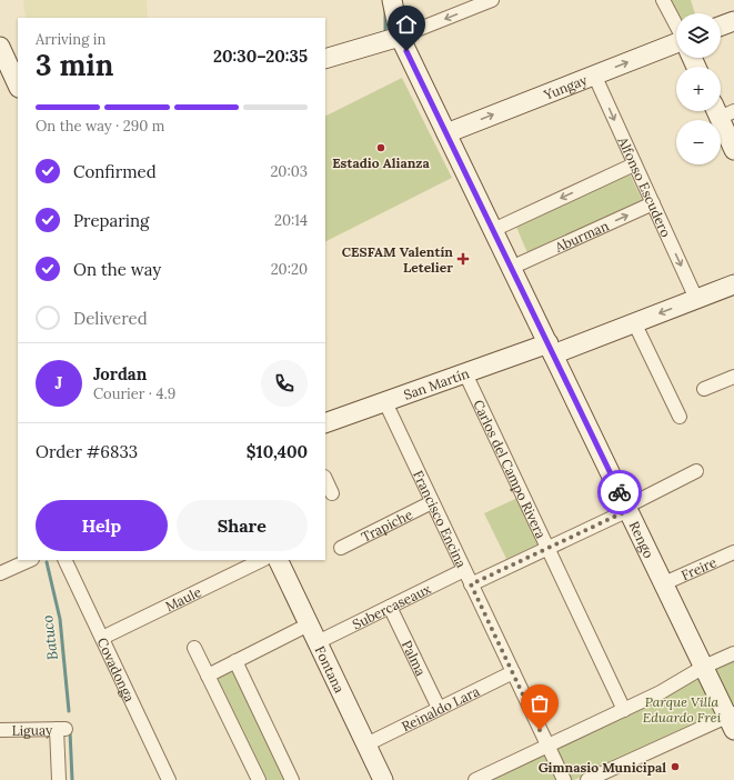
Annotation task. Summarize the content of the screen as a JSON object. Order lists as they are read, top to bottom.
{
  "streets": {
    "main road": [
      "Yungay",
      "San Martín",
      "Rengo",
      "Fontana"
    ],
    "street": [
      "Alfonso Escudero",
      "Aburman",
      "Carlos del Campo Rivera",
      "Francisco Encina",
      "Trapiche",
      "Freire",
      "Maule",
      "Subercaseaux",
      "Palma",
      "Covadonga",
      "Reinaldo Lara",
      "Liguay"
    ]
  },
  "crossings": [
    ["Yungay", "Alfonso Escudero"],
    ["Yungay", "Rengo"],
    ["Alfonso Escudero", "Aburman"],
    ["Alfonso Escudero", "San Martín"],
    ["Aburman", "Rengo"],
    ["San Martín", "Carlos del Campo Rivera"],
    ["San Martín", "Francisco Encina"],
    ["San Martín", "Rengo"],
    ["Francisco Encina", "Trapiche"],
    ["Francisco Encina", "Subercaseaux"],
    ["Francisco Encina", "Reinaldo Lara"],
    ["Rengo", "Freire"],
    ["Maule", "Covadonga"],
    ["Subercaseaux", "Palma"],
    ["Subercaseaux", "Fontana"],
    ["Palma", "Reinaldo Lara"],
    ["Fontana", "Reinaldo Lara"]
  ],
  "one_way": ["Yungay", "Alfonso Escudero"],
  "water": ["Batuco"],
  "parks": ["Parque Villa Eduardo Frei"],
  "places": {
    "other": ["Estadio Alianza", "Gimnasio Municipal"],
    "health": ["CESFAM Valentín Letelier"]
  },
  "page": {
    "map_buttons": ["+", "−"],
    "heading": ["3 min", "Arriving in", "20:30–20:35"],
    "panel": [
      "Jordan",
      "Courier · 4.9",
      "Order #6833",
      "$10,400"
    ],
    "bar": "On the way · 290 m",
    "list": [
      ["Confirmed", "20:03"],
      ["Preparing", "20:14"],
      ["On the way", "20:20"],
      "Delivered"
    ],
    "round": "J",
    "buttons": ["Help", "Share"]
  }
}
